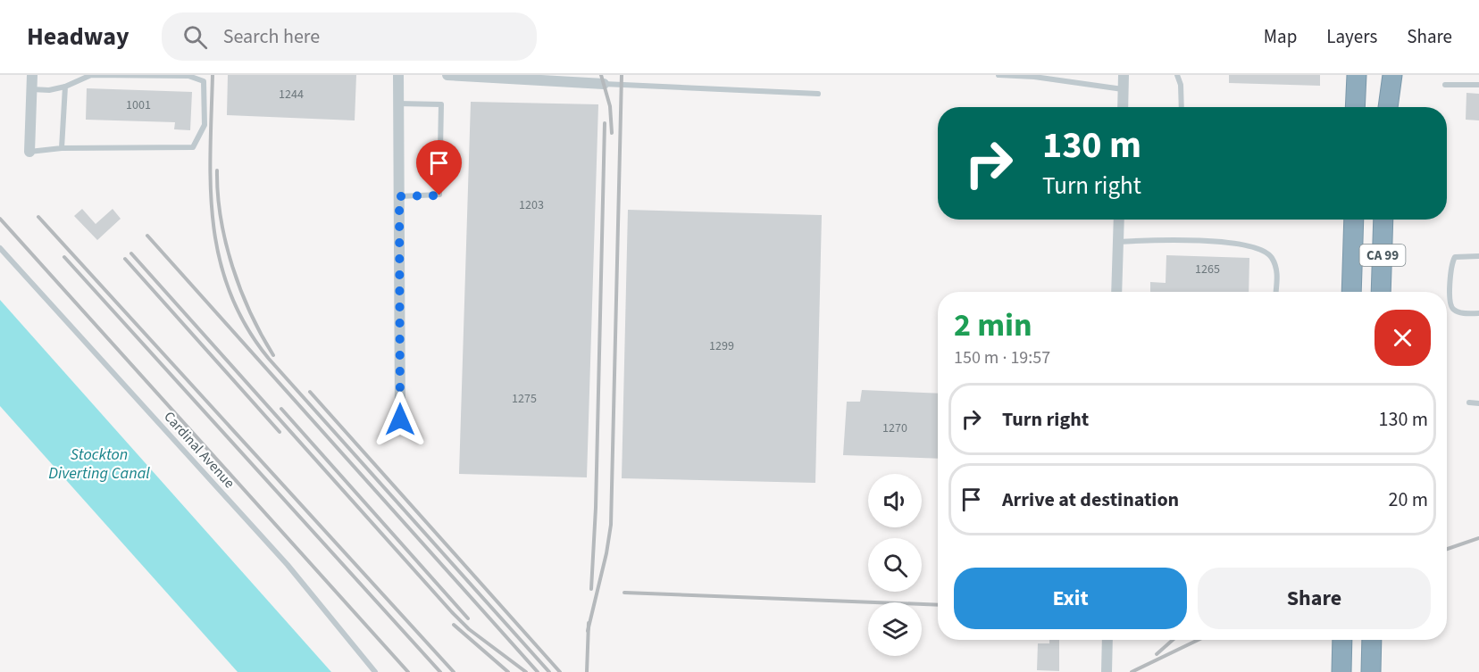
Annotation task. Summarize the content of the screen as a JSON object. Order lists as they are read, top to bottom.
{
  "streets": {
    "highway": ["CA 99"],
    "lane": ["Cardinal Avenue"]
  },
  "water": ["Stockton Diverting Canal"],
  "house_numbers": [
    "1244",
    "1001",
    "1203",
    "1265",
    "1299",
    "1275",
    "1270"
  ],
  "page": {
    "header": "Headway",
    "search": "Search here",
    "nav": ["Map", "Layers", "Share"],
    "turn": ["130 m", "Turn right"],
    "heading": ["2 min", "150 m · 19:57"],
    "list": [
      {
        "name": "Turn right",
        "value": "130 m"
      },
      {
        "name": "Arrive at destination",
        "value": "20 m"
      }
    ],
    "buttons": ["Exit", "Share"]
  }
}
